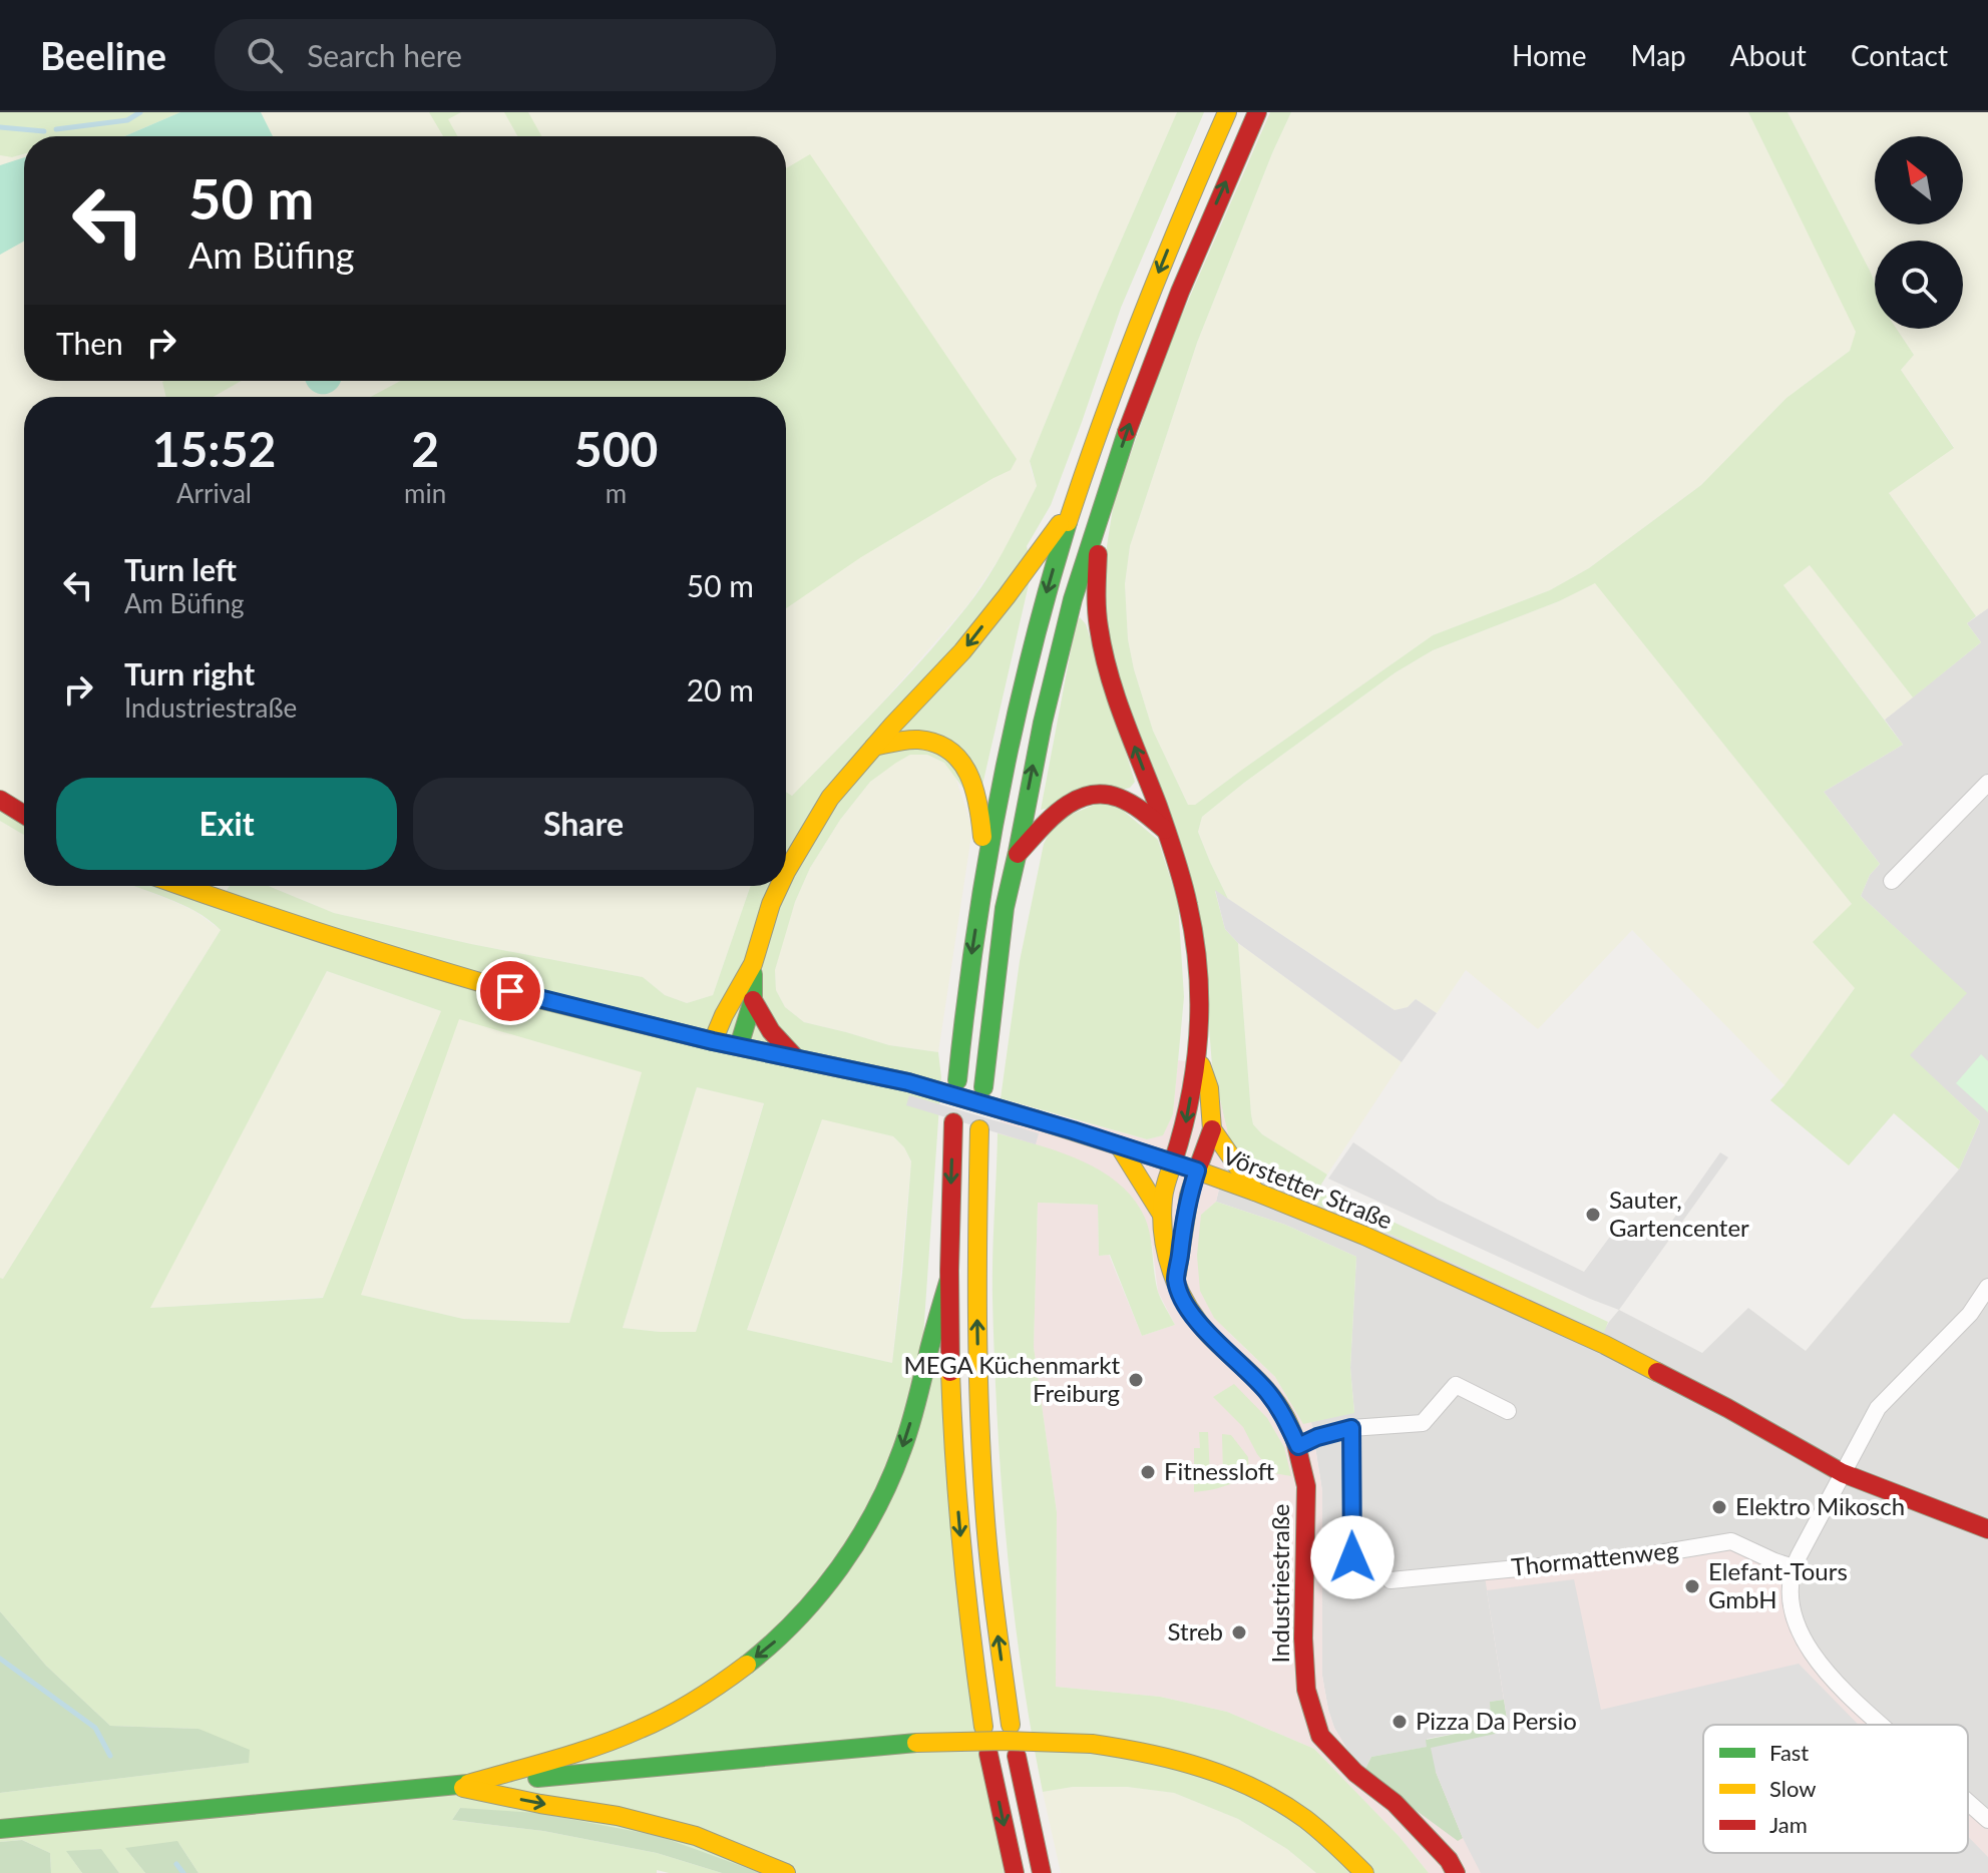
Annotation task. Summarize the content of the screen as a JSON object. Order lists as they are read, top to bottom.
{
  "streets": {
    "main road": ["Vörstetter Straße", "Industriestraße"],
    "street": ["Thormattenweg"]
  },
  "crossings": [
    ["Vörstetter Straße", "Industriestraße"]
  ],
  "places": [
    "Sauter, Gartencenter",
    "MEGA Küchenmarkt Freiburg",
    "Fitnessloft",
    "Elektro Mikosch",
    "Elefant-Tours GmbH",
    "Streb",
    "Pizza Da Persio"
  ],
  "legend": ["Fast", "Slow", "Jam"],
  "north": "top left",
  "page": {
    "header": "Beeline",
    "search": "Search here",
    "nav": [
      "Home",
      "Map",
      "About",
      "Contact"
    ],
    "turn": ["50 m", "Am Büfing"],
    "then": "Then",
    "eta": [
      "15:52",
      "Arrival",
      "2",
      "min",
      "500",
      "m"
    ],
    "list": [
      {
        "name": "Turn left",
        "note": "Am Büfing",
        "value": "50 m"
      },
      {
        "name": "Turn right",
        "note": "Industriestraße",
        "value": "20 m"
      }
    ],
    "buttons": ["Exit", "Share"]
  }
}
